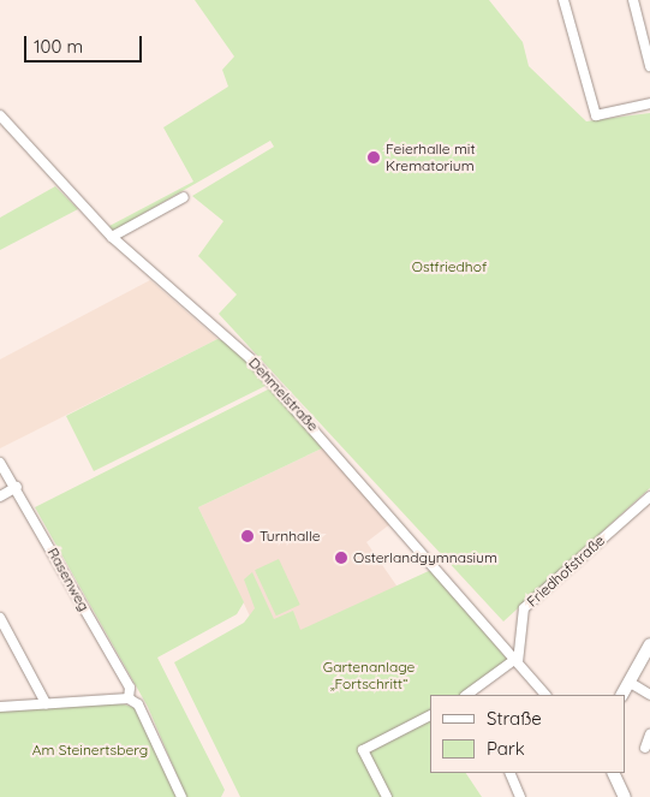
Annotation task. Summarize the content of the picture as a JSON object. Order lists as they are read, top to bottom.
{
  "streets": {
    "street": ["Dehmelstraße", "Friedhofstraße", "Rasenweg"]
  },
  "crossings": [
    ["Dehmelstraße", "Friedhofstraße"]
  ],
  "parks": ["Ostfriedhof", "Gartenanlage „Fortschritt“", "Am Steinertsberg"],
  "places": ["Feierhalle mit Krematorium", "Turnhalle", "Osterlandgymnasium"],
  "legend": ["Straße", "Park"],
  "scale_bar": "100 m"
}
